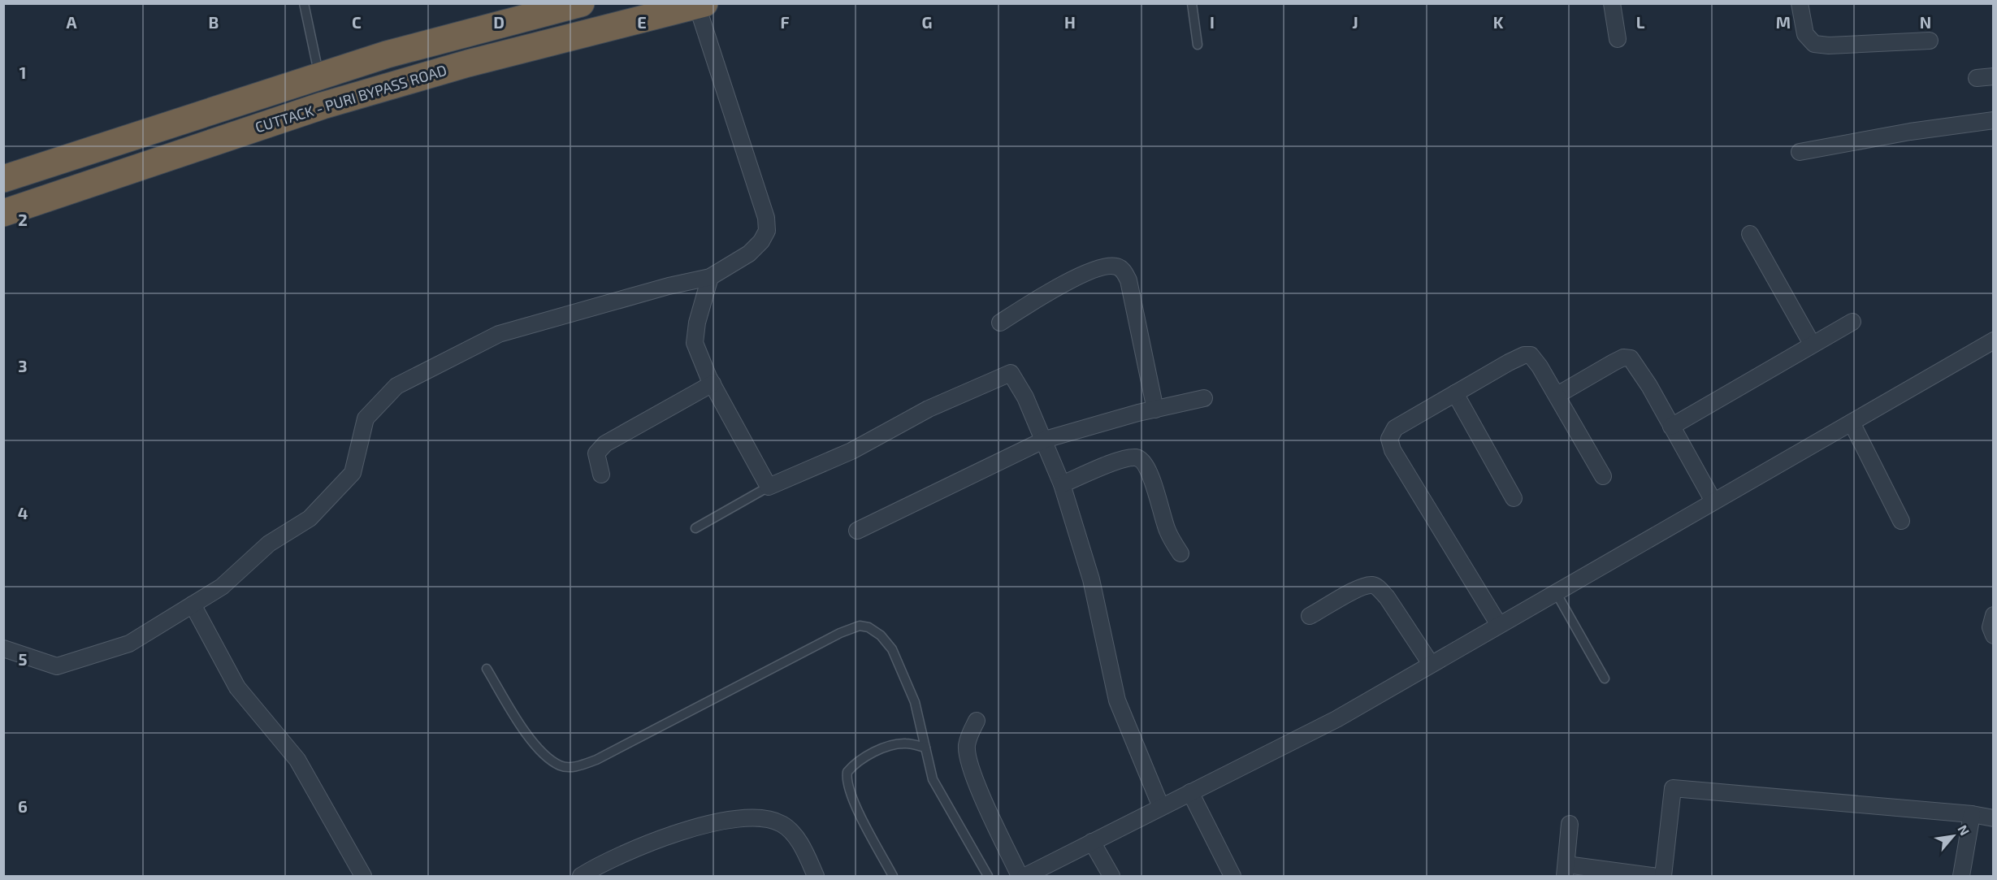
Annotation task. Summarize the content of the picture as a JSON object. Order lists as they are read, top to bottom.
{
  "streets": {
    "highway": ["CUTTACK - PURI BYPASS ROAD"]
  },
  "north": "top right",
  "grid": {
    "columns": [
      "A",
      "B",
      "C",
      "D",
      "E",
      "F",
      "G",
      "H",
      "I",
      "J",
      "K",
      "L",
      "M",
      "N"
    ],
    "rows": [
      "1",
      "2",
      "3",
      "4",
      "5",
      "6"
    ]
  }
}
